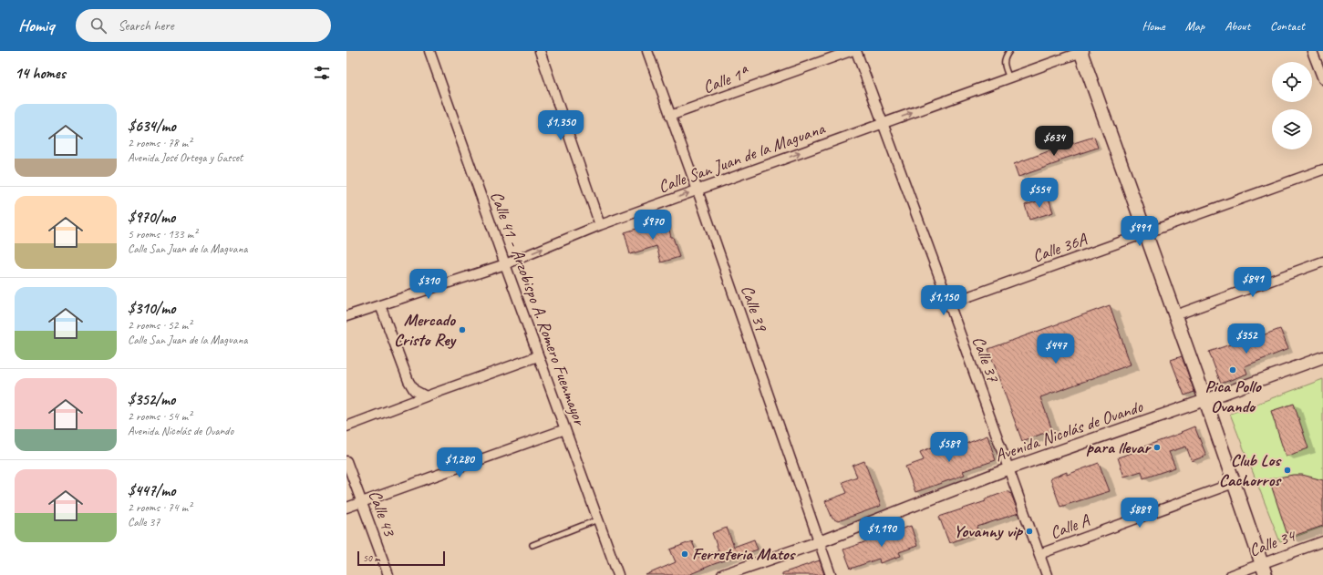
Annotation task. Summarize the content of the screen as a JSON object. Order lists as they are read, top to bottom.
{
  "streets": {
    "street": [
      "Calle 1ª",
      "Calle San Juan de la Maguana",
      "Calle 36A",
      "Calle 41 - Arzobispo A. Romero Fuenmayor",
      "Calle 39",
      "Calle 37",
      "Avenida Nicolás de Ovando",
      "Calle 43",
      "Calle A",
      "Calle 34"
    ]
  },
  "crossings": [
    ["Calle 1ª", "Calle 39"],
    ["Calle San Juan de la Maguana", "Calle 41 - Arzobispo A. Romero Fuenmayor"],
    ["Calle San Juan de la Maguana", "Calle 39"],
    ["Calle San Juan de la Maguana", "Calle 37"],
    ["Calle 36A", "Calle 37"],
    ["Calle 39", "Avenida Nicolás de Ovando"],
    ["Calle 37", "Avenida Nicolás de Ovando"],
    ["Calle 37", "Calle A"]
  ],
  "one_way": ["Calle San Juan de la Maguana"],
  "places": [
    "Mercado Cristo Rey",
    "Pica Pollo Ovando",
    "para llevar",
    "Club Los Cachorros",
    "Yovanny vip",
    "Ferreteria Matos"
  ],
  "scale_bar": "50 m",
  "page": {
    "header": "Homiq",
    "search": "Search here",
    "nav": [
      "Home",
      "Map",
      "About",
      "Contact"
    ],
    "heading": "14 homes",
    "list": [
      {
        "name": "$634/mo",
        "note": "2 rooms · 78 m² · Avenida José Ortega y Gasset"
      },
      {
        "name": "$970/mo",
        "note": "5 rooms · 133 m² · Calle San Juan de la Maguana"
      },
      {
        "name": "$310/mo",
        "note": "2 rooms · 52 m² · Calle San Juan de la Maguana"
      },
      {
        "name": "$352/mo",
        "note": "2 rooms · 54 m² · Avenida Nicolás de Ovando"
      },
      {
        "name": "$447/mo",
        "note": "2 rooms · 74 m² · Calle 37"
      }
    ],
    "price": [
      "$1,350",
      "$634",
      "$554",
      "$970",
      "$991",
      "$841",
      "$310",
      "$1,150",
      "$352",
      "$447",
      "$589",
      "$1,280",
      "$889",
      "$1,190"
    ],
    "scale": "50 m"
  }
}
